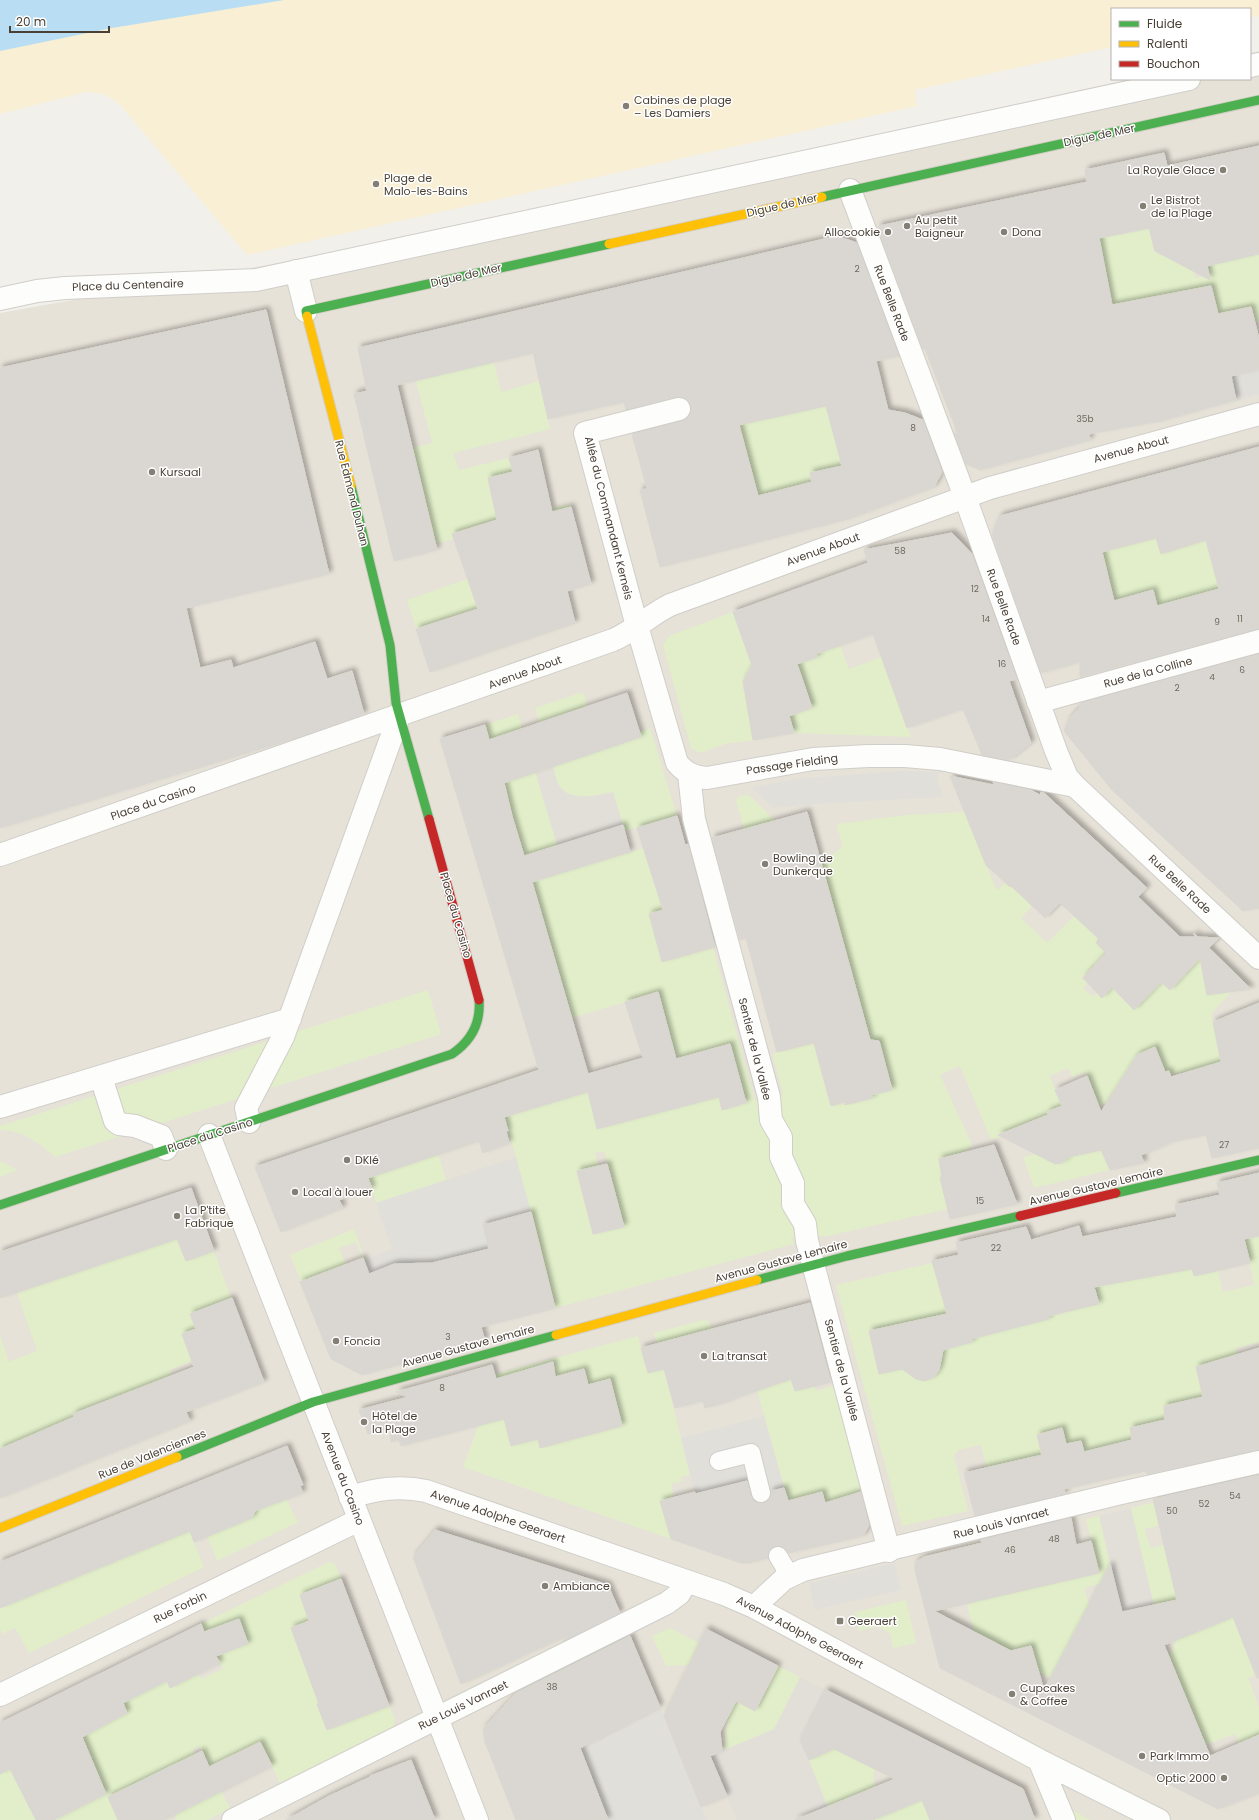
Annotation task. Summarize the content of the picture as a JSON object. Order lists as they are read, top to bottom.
{
  "streets": {
    "street": [
      "Digue de Mer",
      "Place du Centenaire",
      "Rue Belle Rade",
      "Avenue About",
      "Rue Edmond Duhan",
      "Allée du Commandant Kerneis",
      "Rue de la Colline",
      "Passage Fielding",
      "Place du Casino",
      "Sentier de la Vallée",
      "Avenue Gustave Lemaire",
      "Rue de Valenciennes",
      "Avenue du Casino",
      "Avenue Adolphe Geeraert",
      "Rue Louis Vanraet",
      "Rue Forbin"
    ]
  },
  "crossings": [
    ["Digue de Mer", "Rue Belle Rade"],
    ["Digue de Mer", "Rue Edmond Duhan"],
    ["Place du Centenaire", "Rue Edmond Duhan"],
    ["Rue Belle Rade", "Avenue About"],
    ["Rue Belle Rade", "Rue de la Colline"],
    ["Rue Belle Rade", "Passage Fielding"],
    ["Avenue About", "Rue Edmond Duhan"],
    ["Avenue About", "Allée du Commandant Kerneis"],
    ["Avenue About", "Place du Casino"],
    ["Rue Edmond Duhan", "Place du Casino"],
    ["Passage Fielding", "Sentier de la Vallée"],
    ["Place du Casino", "Avenue du Casino"],
    ["Sentier de la Vallée", "Avenue Gustave Lemaire"],
    ["Sentier de la Vallée", "Rue Louis Vanraet"],
    ["Avenue Gustave Lemaire", "Rue de Valenciennes"],
    ["Avenue Gustave Lemaire", "Avenue du Casino"],
    ["Rue de Valenciennes", "Avenue du Casino"],
    ["Avenue du Casino", "Avenue Adolphe Geeraert"],
    ["Avenue du Casino", "Rue Louis Vanraet"],
    ["Avenue du Casino", "Rue Forbin"],
    ["Avenue Adolphe Geeraert", "Rue Louis Vanraet"]
  ],
  "places": {
    "other": [
      "Cabines de plage – Les Damiers",
      "La Royale Glace",
      "Plage de Malo-les-Bains",
      "Le Bistrot de la Plage",
      "Au petit Baigneur",
      "Allocookie",
      "Dona",
      "Kursaal",
      "Bowling de Dunkerque",
      "DKlé",
      "Local à louer",
      "La P'tite Fabrique",
      "Foncia",
      "La transat",
      "Hôtel de la Plage",
      "Ambiance",
      "Cupcakes & Coffee",
      "Park Immo",
      "Optic 2000"
    ],
    "transit": ["Geeraert"]
  },
  "house_numbers": [
    "2",
    "35b",
    "8",
    "58",
    "12",
    "14",
    "11",
    "9",
    "16",
    "6",
    "4",
    "2",
    "27",
    "15",
    "22",
    "3",
    "8",
    "54",
    "52",
    "50",
    "48",
    "46",
    "38"
  ],
  "legend": ["Fluide", "Ralenti", "Bouchon"],
  "scale_bar": "20 m"
}
